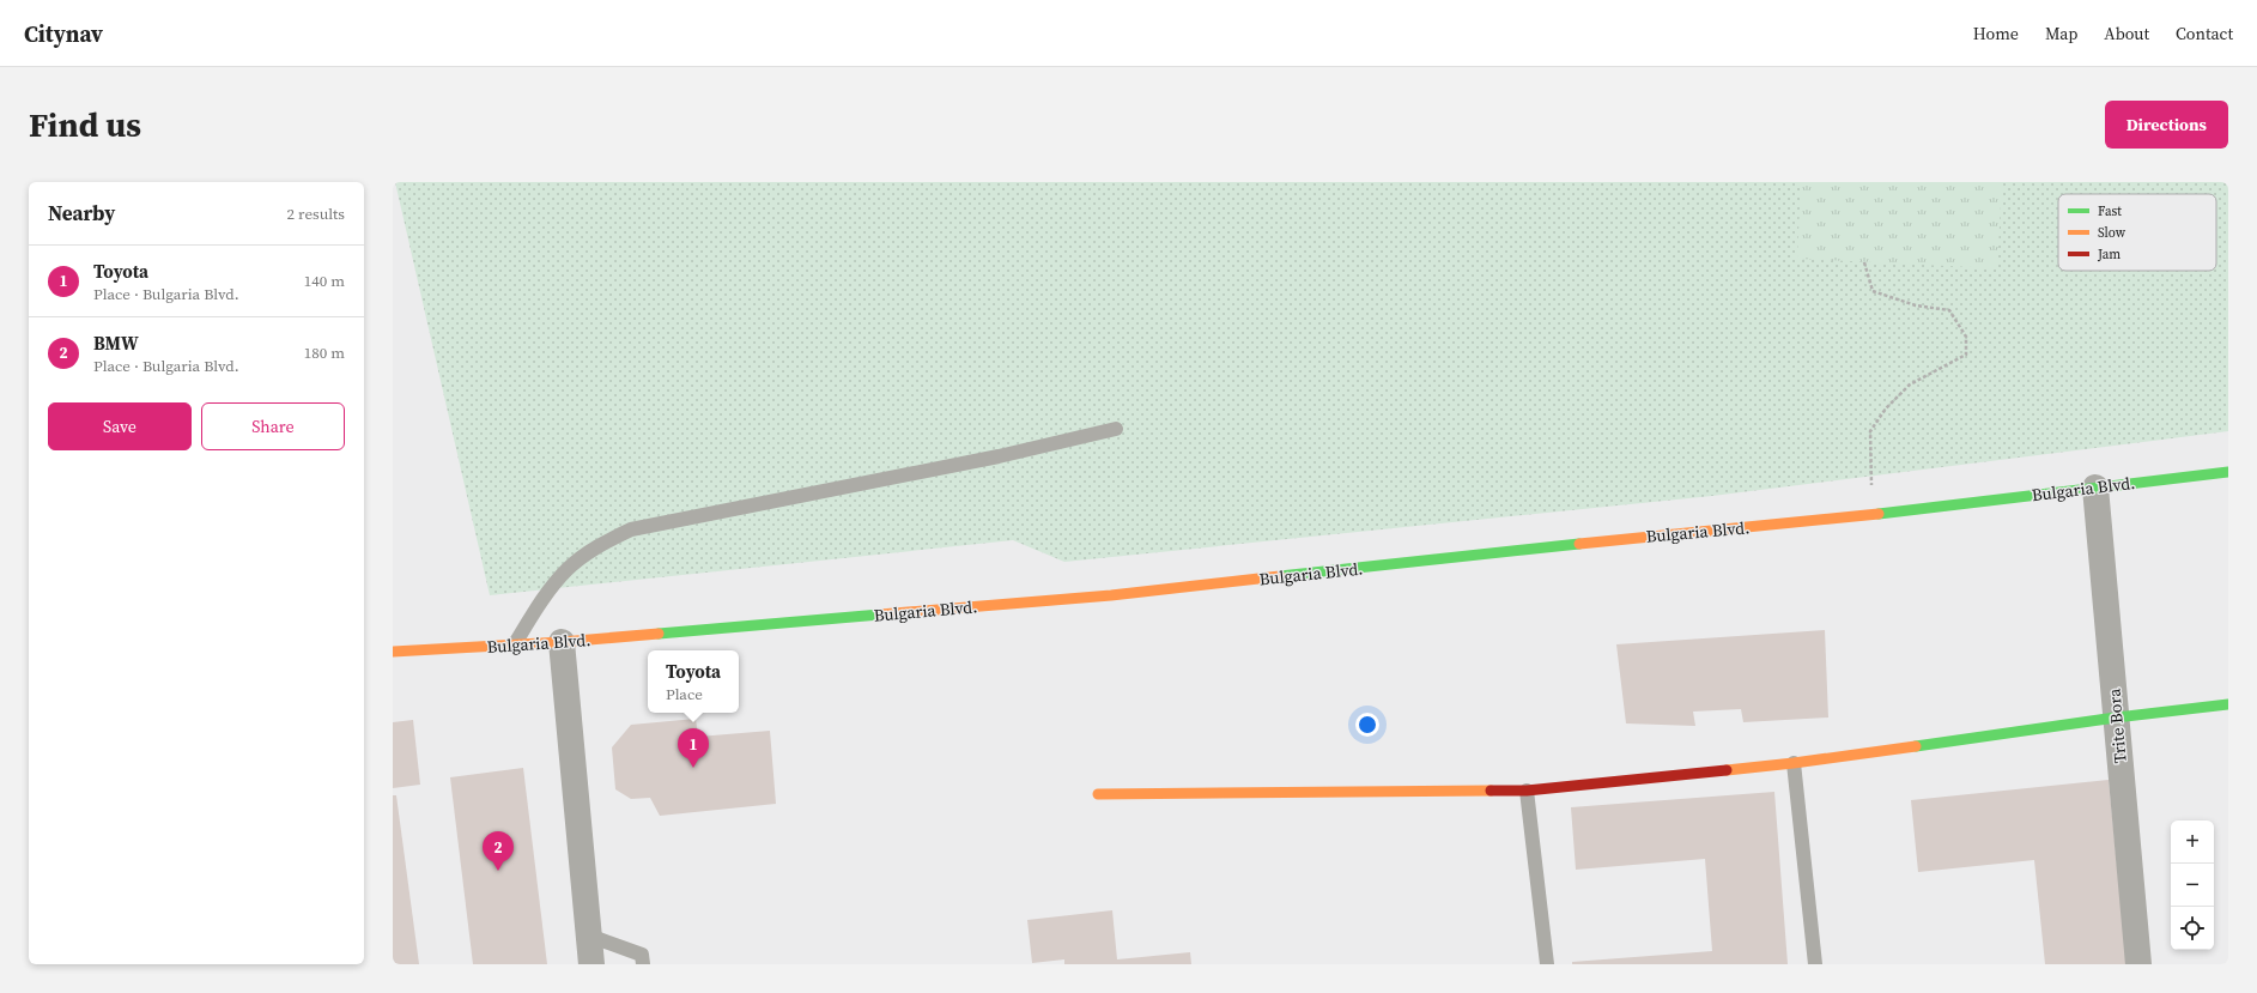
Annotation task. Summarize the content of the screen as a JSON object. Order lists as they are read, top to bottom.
{
  "streets": {
    "street": ["Bulgaria Blvd.", "Trite Bora"]
  },
  "crossings": [
    ["Bulgaria Blvd.", "Trite Bora"]
  ],
  "legend": ["Fast", "Slow", "Jam"],
  "page": {
    "header": "Citynav",
    "nav": [
      "Home",
      "Map",
      "About",
      "Contact"
    ],
    "buttons": [
      "Directions",
      ["Save", "Share"]
    ],
    "title": "Find us",
    "heading": ["Nearby", "2 results"],
    "list": [
      {
        "mark": "1",
        "name": "Toyota",
        "note": "Place · Bulgaria Blvd.",
        "value": "140 m"
      },
      {
        "mark": "2",
        "name": "BMW",
        "note": "Place · Bulgaria Blvd.",
        "value": "180 m"
      }
    ],
    "popup": ["Toyota", "Place"],
    "pins": ["1", "2"],
    "map_buttons": ["+", "−"]
  }
}
